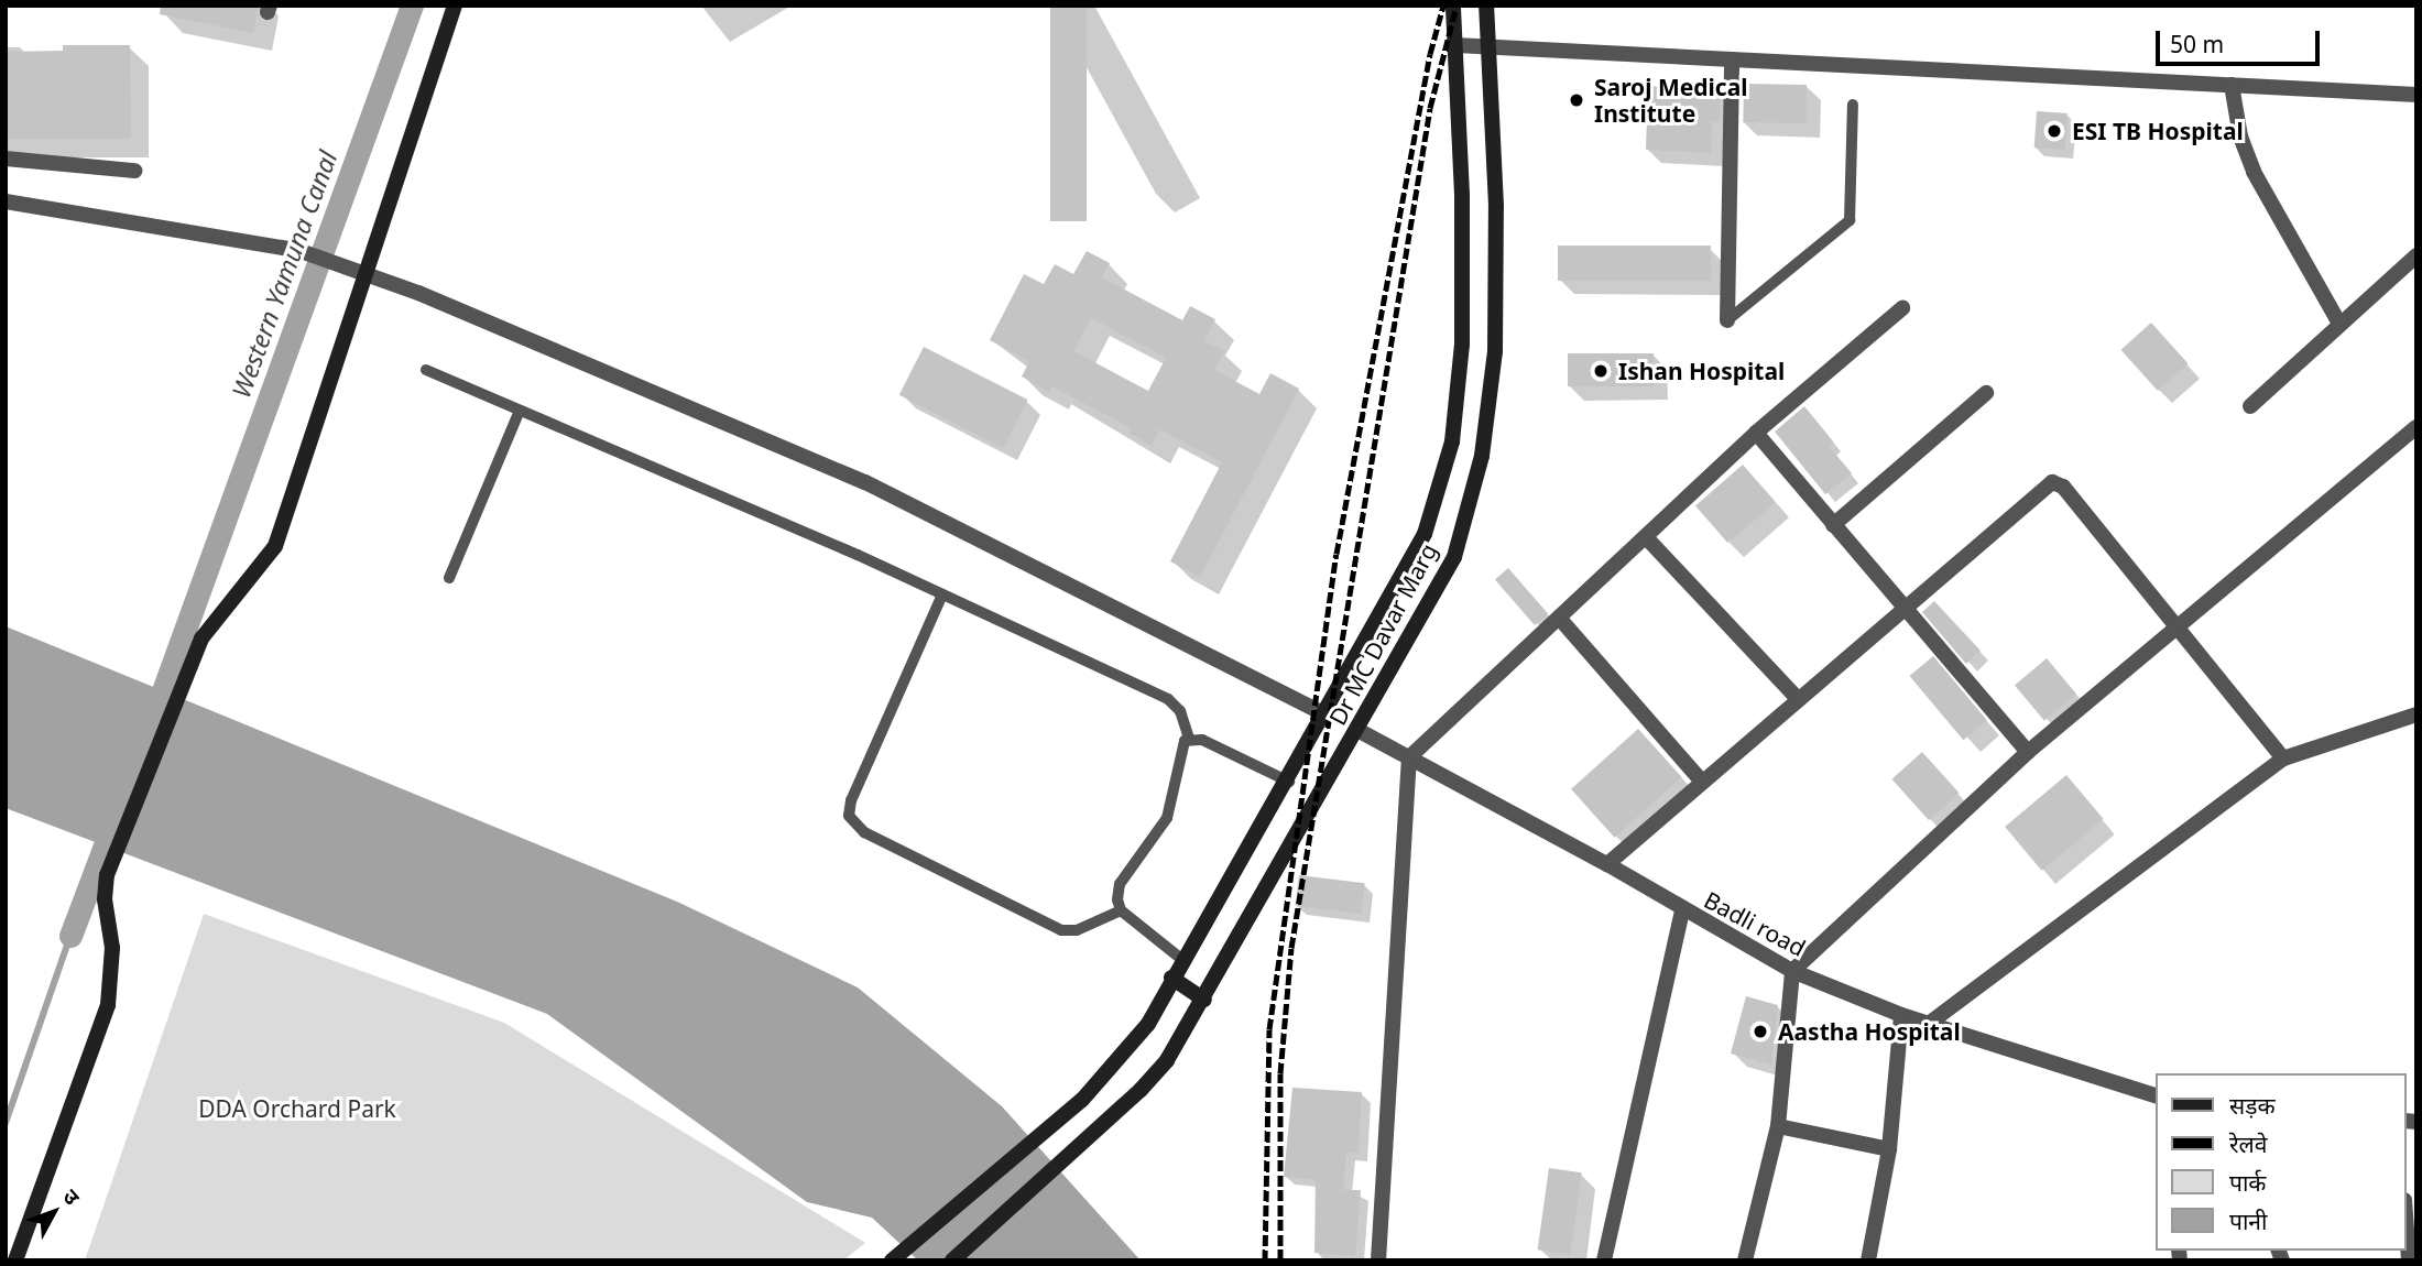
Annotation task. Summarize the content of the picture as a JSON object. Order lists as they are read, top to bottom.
{
  "streets": {
    "street": ["Dr MC Davar Marg", "Badli road"]
  },
  "crossings": [
    ["Dr MC Davar Marg", "Badli road"]
  ],
  "water": ["Western Yamuna Canal"],
  "parks": ["DDA Orchard Park"],
  "places": [
    "Saroj Medical Institute",
    "ESI TB Hospital",
    "Ishan Hospital",
    "Aastha Hospital"
  ],
  "legend": [
    "सड़क",
    "रेलवे",
    "पार्क",
    "पानी"
  ],
  "scale_bar": "50 m",
  "north": "top right"
}
